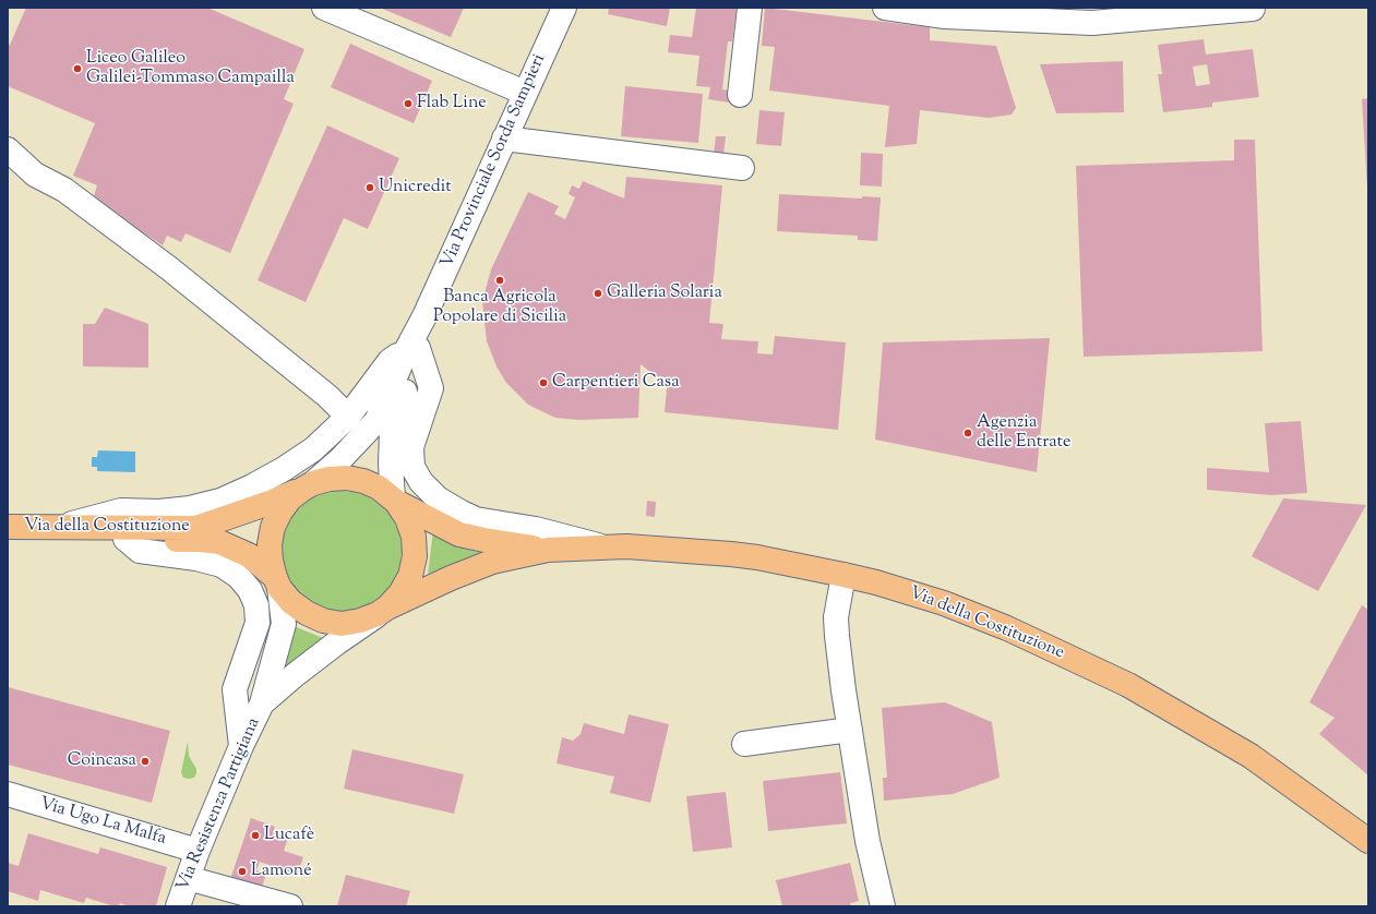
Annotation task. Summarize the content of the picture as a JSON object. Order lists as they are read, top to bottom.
{
  "streets": {
    "main road": ["Via della Costituzione"],
    "street": ["Via Provinciale Sorda Sampieri", "Via Resistenza Partigiana", "Via Ugo La Malfa"]
  },
  "crossings": [
    ["Via Resistenza Partigiana", "Via Ugo La Malfa"]
  ],
  "places": [
    "Liceo Galileo Galilei-Tommaso Campailla",
    "Flab Line",
    "Unicredit",
    "Banca Agricola Popolare di Sicilia",
    "Galleria Solaria",
    "Carpentieri Casa",
    "Agenzia delle Entrate",
    "Coincasa",
    "Lucafè",
    "Lamoné"
  ]
}
